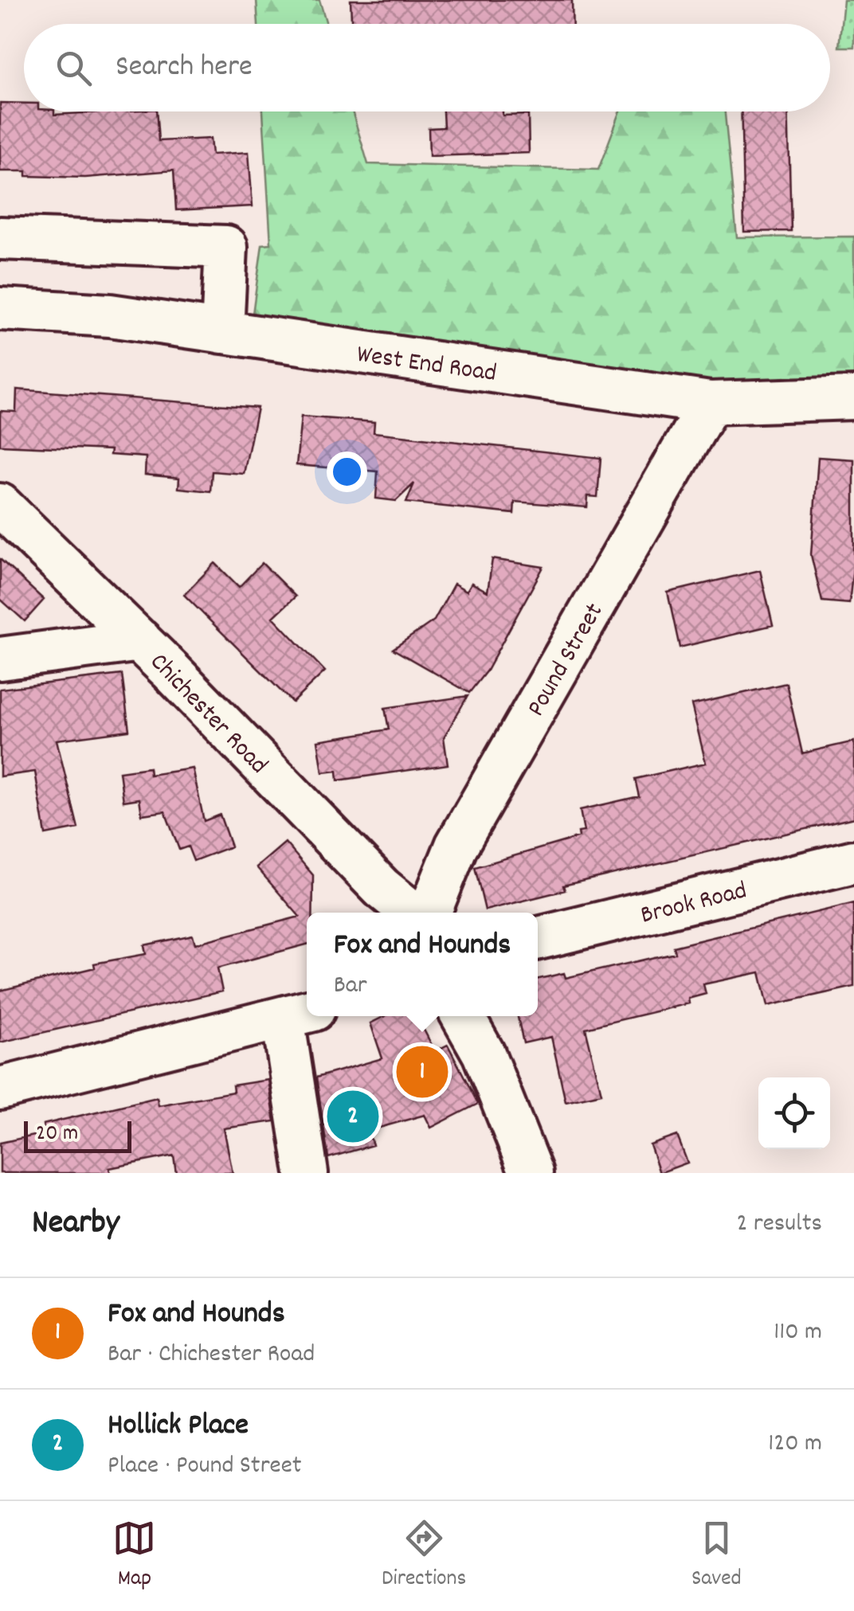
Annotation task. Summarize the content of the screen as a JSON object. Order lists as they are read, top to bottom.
{
  "streets": {
    "street": [
      "West End Road",
      "Pound Street",
      "Chichester Road",
      "Brook Road"
    ]
  },
  "crossings": [
    ["West End Road", "Pound Street"]
  ],
  "scale_bar": "20 m",
  "page": {
    "search": "Search here",
    "popup": ["Fox and Hounds", "Bar"],
    "pins": ["1", "2"],
    "scale": "20 m",
    "heading": ["Nearby", "2 results"],
    "list": [
      {
        "mark": "1",
        "name": "Fox and Hounds",
        "note": "Bar · Chichester Road",
        "value": "110 m"
      },
      {
        "mark": "2",
        "name": "Hollick Place",
        "note": "Place · Pound Street",
        "value": "120 m"
      }
    ],
    "nav": ["Map", "Directions", "Saved"]
  }
}
